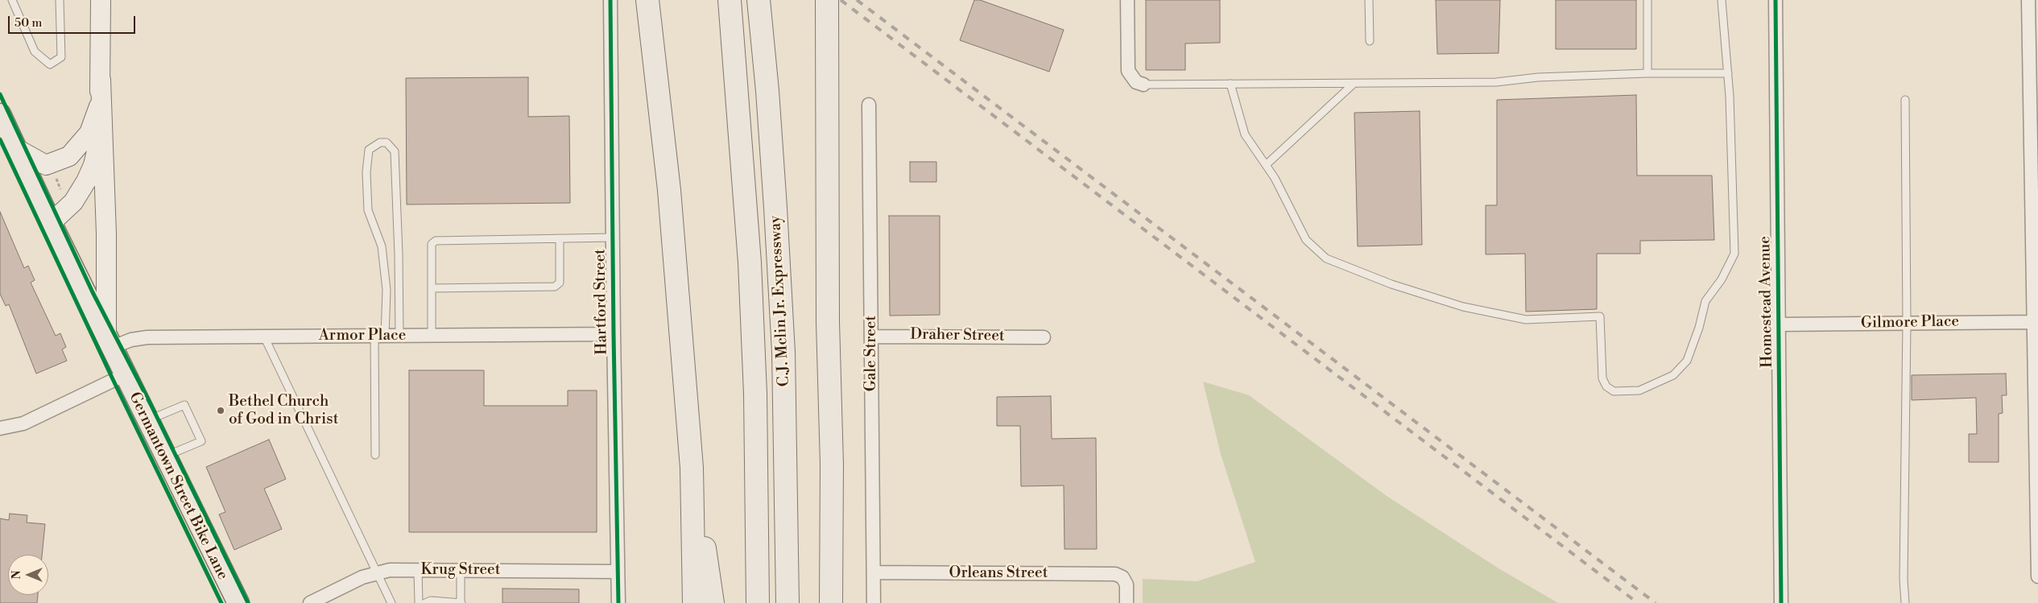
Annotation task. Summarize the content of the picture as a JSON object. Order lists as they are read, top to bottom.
{
  "streets": {
    "highway": ["C.J. Mclin Jr. Expressway"],
    "street": [
      "Hartford Street",
      "Homestead Avenue",
      "Gilmore Place",
      "Armor Place",
      "Draher Street",
      "Gale Street",
      "Krug Street",
      "Orleans Street"
    ],
    "cycle path": ["Germantown Street Bike Lane"]
  },
  "crossings": [
    ["Hartford Street", "Armor Place"],
    ["Hartford Street", "Krug Street"],
    ["Homestead Avenue", "Gilmore Place"],
    ["Draher Street", "Gale Street"],
    ["Gale Street", "Orleans Street"]
  ],
  "places": ["Bethel Church of God in Christ"],
  "scale_bar": "50 m",
  "north": "left"
}
